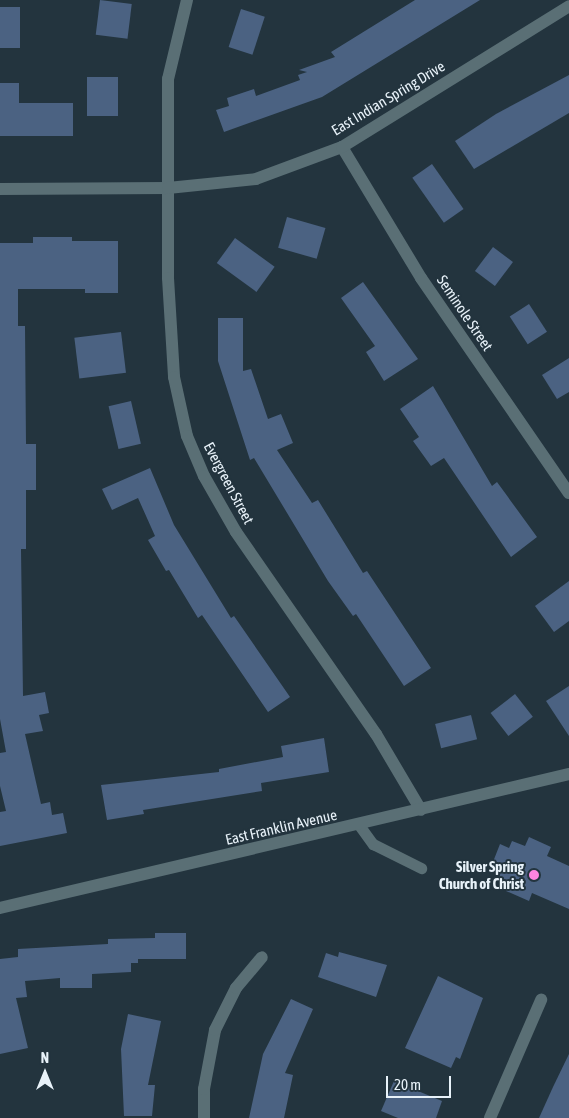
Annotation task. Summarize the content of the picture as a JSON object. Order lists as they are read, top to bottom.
{
  "streets": {
    "street": [
      "East Indian Spring Drive",
      "Seminole Street",
      "Evergreen Street",
      "East Franklin Avenue"
    ]
  },
  "crossings": [
    ["East Indian Spring Drive", "Seminole Street"],
    ["East Indian Spring Drive", "Evergreen Street"],
    ["Evergreen Street", "East Franklin Avenue"]
  ],
  "places": ["Silver Spring Church of Christ"],
  "scale_bar": "20 m",
  "north": "top"
}
